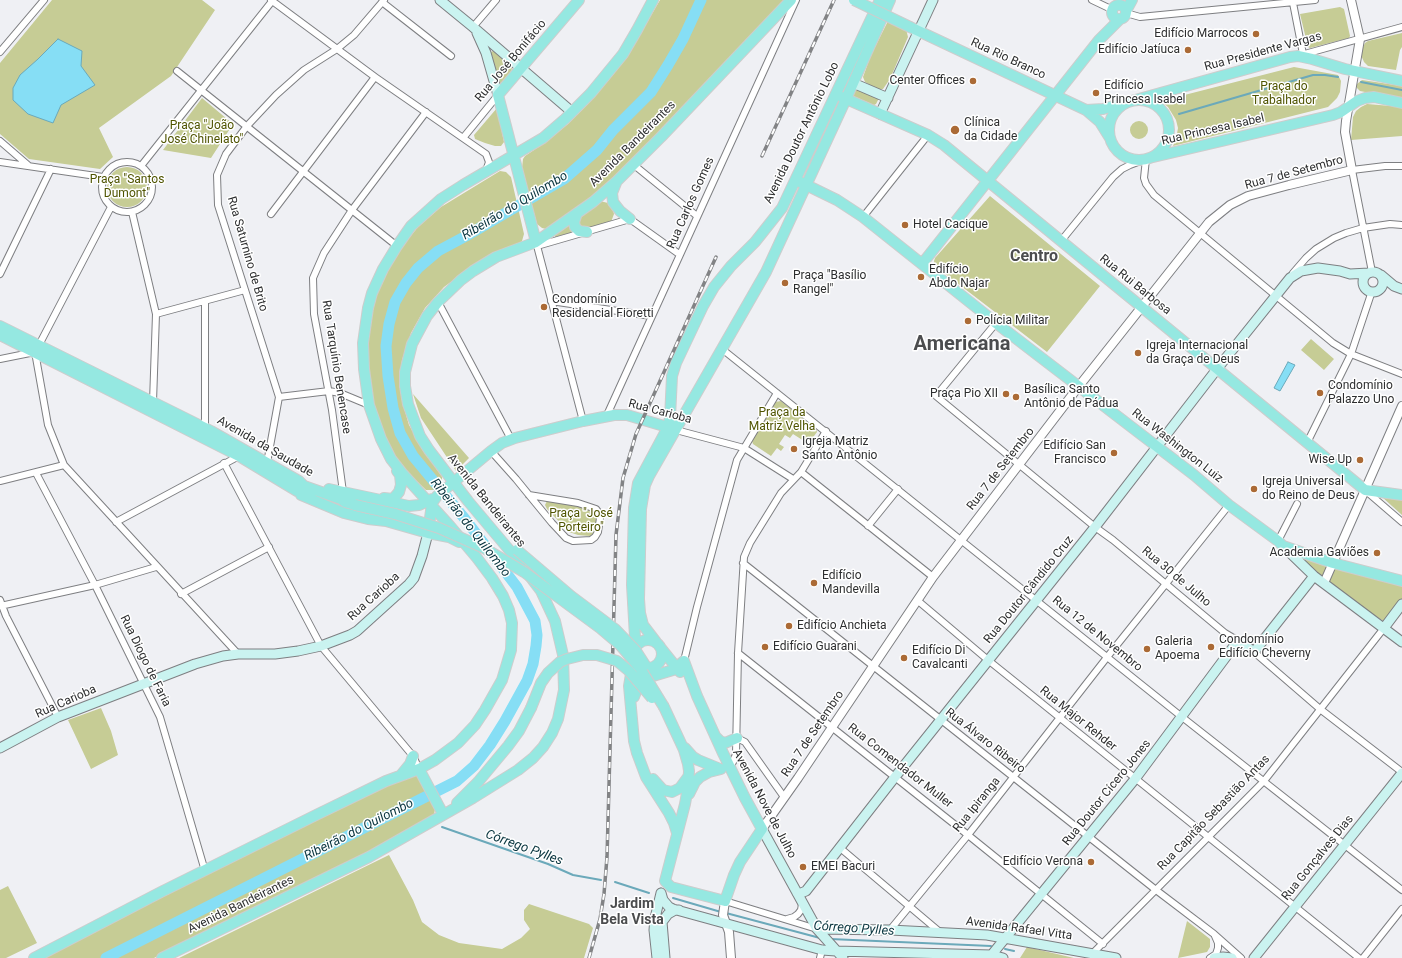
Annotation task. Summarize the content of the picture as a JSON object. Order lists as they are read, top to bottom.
{
  "streets": {
    "main road": [
      "Rua Presidente Vargas",
      "Rua Rio Branco",
      "Rua José Bonifácio",
      "Rua Princesa Isabel",
      "Avenida Doutor Antônio Lobo",
      "Avenida Bandeirantes",
      "Rua Rui Barbosa",
      "Rua Carioba",
      "Rua Washington Luiz",
      "Avenida da Saudade",
      "Rua 30 de Julho",
      "Rua Doutor Cândido Cruz",
      "Rua Doutor Cícero Jones",
      "Avenida Nove de Julho",
      "Rua Capitão Sebastião Antas",
      "Rua Gonçalves Dias",
      "Avenida Rafael Vitta"
    ],
    "street": [
      "Rua 7 de Setembro",
      "Rua Carlos Gomes",
      "Rua Saturnino de Brito",
      "Rua Tarquínio Benencase",
      "Rua 12 de Novembro",
      "Rua Diogo de Faria",
      "Rua Major Rehder",
      "Rua Álvaro Ribeiro",
      "Rua Comendador Muller",
      "Rua Ipiranga"
    ]
  },
  "crossings": [
    ["Rua Presidente Vargas", "Rua Rio Branco"],
    ["Rua Presidente Vargas", "Rua Princesa Isabel"],
    ["Rua Rio Branco", "Rua Princesa Isabel"],
    ["Avenida Doutor Antônio Lobo", "Rua Rui Barbosa"],
    ["Avenida Doutor Antônio Lobo", "Rua Carioba"],
    ["Avenida Doutor Antônio Lobo", "Rua Washington Luiz"],
    ["Avenida Doutor Antônio Lobo", "Rua 12 de Novembro"],
    ["Avenida Doutor Antônio Lobo", "Avenida Nove de Julho"],
    ["Avenida Bandeirantes", "Rua Carioba"],
    ["Rua 7 de Setembro", "Rua Rui Barbosa"],
    ["Rua 7 de Setembro", "Rua Washington Luiz"],
    ["Rua 7 de Setembro", "Rua 30 de Julho"],
    ["Rua 7 de Setembro", "Rua 12 de Novembro"],
    ["Rua 7 de Setembro", "Rua Major Rehder"],
    ["Rua 7 de Setembro", "Rua Álvaro Ribeiro"],
    ["Rua 7 de Setembro", "Rua Comendador Muller"],
    ["Rua 7 de Setembro", "Avenida Nove de Julho"],
    ["Rua Carlos Gomes", "Rua Carioba"],
    ["Rua Saturnino de Brito", "Avenida da Saudade"],
    ["Rua Rui Barbosa", "Rua Doutor Cândido Cruz"],
    ["Rua Carioba", "Rua Diogo de Faria"],
    ["Rua Washington Luiz", "Rua 30 de Julho"],
    ["Rua Washington Luiz", "Rua Doutor Cândido Cruz"],
    ["Rua Washington Luiz", "Rua Ipiranga"],
    ["Rua Washington Luiz", "Rua Capitão Sebastião Antas"],
    ["Rua 30 de Julho", "Rua Doutor Cândido Cruz"],
    ["Rua 30 de Julho", "Rua Doutor Cícero Jones"],
    ["Rua 30 de Julho", "Rua Ipiranga"],
    ["Rua 30 de Julho", "Rua Capitão Sebastião Antas"],
    ["Rua 30 de Julho", "Rua Gonçalves Dias"],
    ["Rua Doutor Cândido Cruz", "Rua 12 de Novembro"],
    ["Rua Doutor Cândido Cruz", "Rua Major Rehder"],
    ["Rua Doutor Cândido Cruz", "Rua Álvaro Ribeiro"],
    ["Rua Doutor Cândido Cruz", "Rua Comendador Muller"],
    ["Rua Doutor Cândido Cruz", "Avenida Nove de Julho"],
    ["Rua 12 de Novembro", "Rua Doutor Cícero Jones"],
    ["Rua 12 de Novembro", "Rua Ipiranga"],
    ["Rua 12 de Novembro", "Rua Capitão Sebastião Antas"],
    ["Rua 12 de Novembro", "Rua Gonçalves Dias"],
    ["Rua Major Rehder", "Rua Doutor Cícero Jones"],
    ["Rua Major Rehder", "Rua Ipiranga"],
    ["Rua Major Rehder", "Rua Capitão Sebastião Antas"],
    ["Rua Major Rehder", "Rua Gonçalves Dias"],
    ["Rua Álvaro Ribeiro", "Rua Doutor Cícero Jones"],
    ["Rua Álvaro Ribeiro", "Rua Ipiranga"],
    ["Rua Álvaro Ribeiro", "Rua Capitão Sebastião Antas"],
    ["Rua Comendador Muller", "Rua Doutor Cícero Jones"],
    ["Rua Comendador Muller", "Rua Ipiranga"],
    ["Rua Comendador Muller", "Rua Capitão Sebastião Antas"],
    ["Rua Doutor Cícero Jones", "Avenida Rafael Vitta"],
    ["Avenida Nove de Julho", "Avenida Rafael Vitta"],
    ["Rua Ipiranga", "Avenida Rafael Vitta"],
    ["Rua Capitão Sebastião Antas", "Avenida Rafael Vitta"]
  ],
  "districts": ["Centro", "Americana", "Jardim Bela Vista"],
  "water": ["Ribeirão do Quilombo", "Córrego Pylles"],
  "parks": [
    "Praça do Trabalhador",
    "Praça \"João José Chinelato\"",
    "Praça \"Santos Dumont\"",
    "Praça da Matriz Velha",
    "Praça \"José Porteiro\""
  ],
  "places": [
    "Edifício Marrocos",
    "Edifício Jatíuca",
    "Center Offices",
    "Edifício Princesa Isabel",
    "Clínica da Cidade",
    "Hotel Cacique",
    "Edifício Abdo Najar",
    "Praça \"Basílio Rangel\"",
    "Condomínio Residencial Fioretti",
    "Polícia Militar",
    "Igreja Internacional da Graça de Deus",
    "Condomínio Palazzo Uno",
    "Praça Pio XII",
    "Basílica Santo Antônio de Pádua",
    "Igreja Matriz Santo Antônio",
    "Edifício San Francisco",
    "Wise Up",
    "Igreja Universal do Reino de Deus",
    "Academia Gaviões",
    "Edifício Mandevilla",
    "Edifício Anchieta",
    "Edifício Guarani",
    "Condomínio Edifício Cheverny",
    "Galeria Apoema",
    "Edifício Di Cavalcanti",
    "Edifício Verona",
    "EMEI Bacuri"
  ]
}
